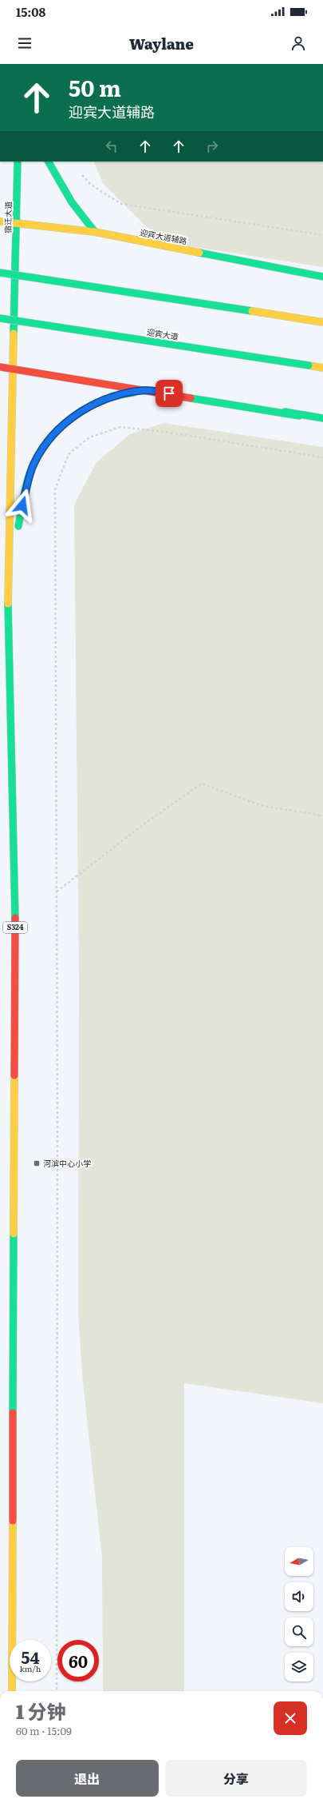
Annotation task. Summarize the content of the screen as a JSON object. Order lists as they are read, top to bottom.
{
  "streets": {
    "main road": [
      "宿迁大道",
      "迎宾大道辅路",
      "迎宾大道",
      "S324"
    ]
  },
  "crossings": [
    ["宿迁大道", "迎宾大道辅路"]
  ],
  "places": {
    "transit": ["河滨中心小学"]
  },
  "north": "left",
  "page": {
    "status": "15:08",
    "header": "Waylane",
    "turn": ["50 m", "迎宾大道辅路"],
    "speed": "54 km/h",
    "limit": "60",
    "heading": ["1 分钟", "60 m · 15:09"],
    "buttons": ["退出", "分享"]
  }
}
